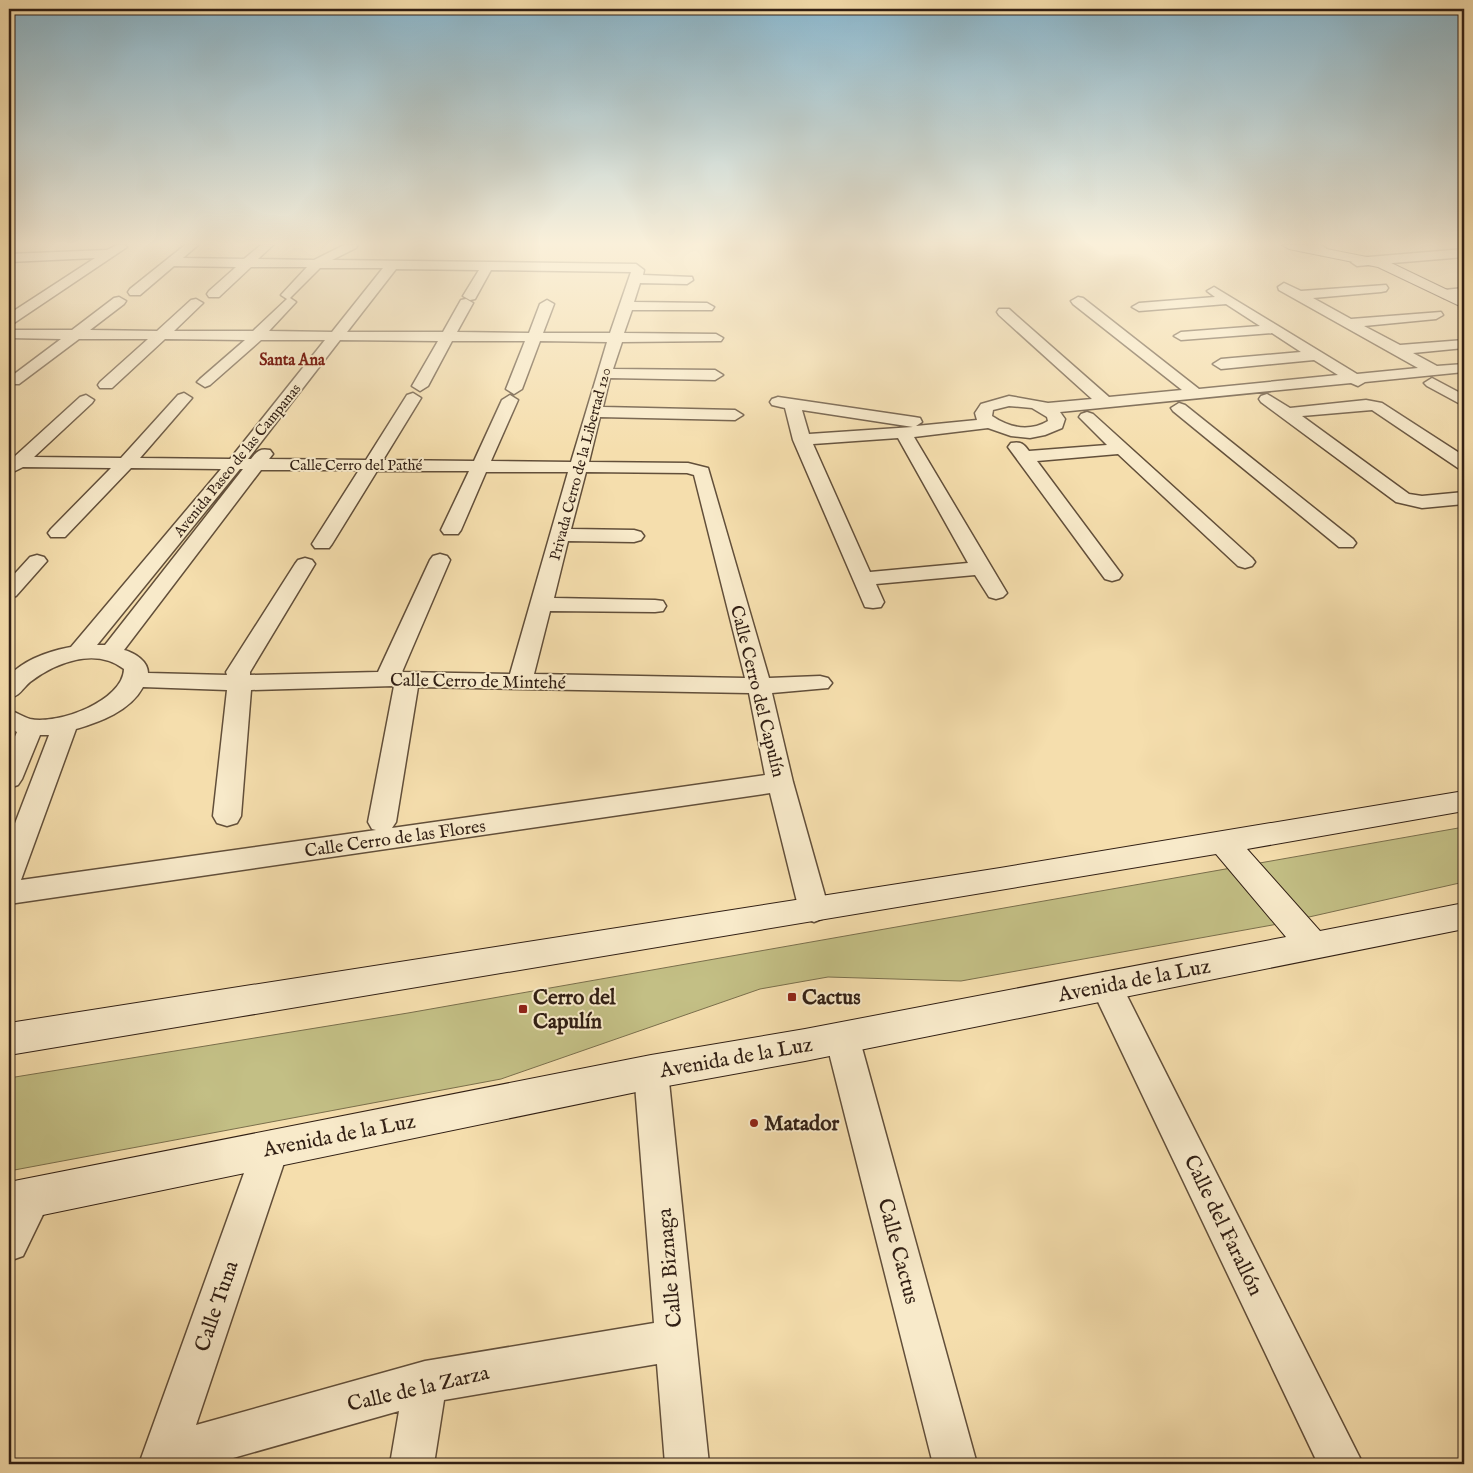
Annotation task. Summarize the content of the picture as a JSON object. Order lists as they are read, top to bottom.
{
  "streets": {
    "main road": ["Avenida de la Luz"],
    "street": [
      "Avenida Paseo de las Campanas",
      "Privada Cerro de la Libertad 120",
      "Calle Cerro del Pathé",
      "Calle Cerro de Mintehé",
      "Calle Cerro del Capulín",
      "Calle Cerro de las Flores",
      "Calle del Farallón",
      "Calle Cactus",
      "Calle Biznaga",
      "Calle Tuna",
      "Calle de la Zarza"
    ]
  },
  "crossings": [
    ["Avenida Paseo de las Campanas", "Calle Cerro del Pathé"],
    ["Privada Cerro de la Libertad 120", "Calle Cerro del Pathé"],
    ["Privada Cerro de la Libertad 120", "Calle Cerro de Mintehé"],
    ["Calle Cerro del Pathé", "Calle Cerro del Capulín"],
    ["Calle Cerro de Mintehé", "Calle Cerro del Capulín"],
    ["Calle Cerro del Capulín", "Calle Cerro de las Flores"],
    ["Avenida de la Luz", "Calle del Farallón"],
    ["Avenida de la Luz", "Calle Cactus"],
    ["Avenida de la Luz", "Calle Biznaga"],
    ["Avenida de la Luz", "Calle Tuna"],
    ["Calle Biznaga", "Calle de la Zarza"],
    ["Calle Tuna", "Calle de la Zarza"]
  ],
  "districts": ["Santa Ana"],
  "places": {
    "transit": ["Cactus", "Cerro del Capulín"],
    "other": ["Matador"]
  }
}
